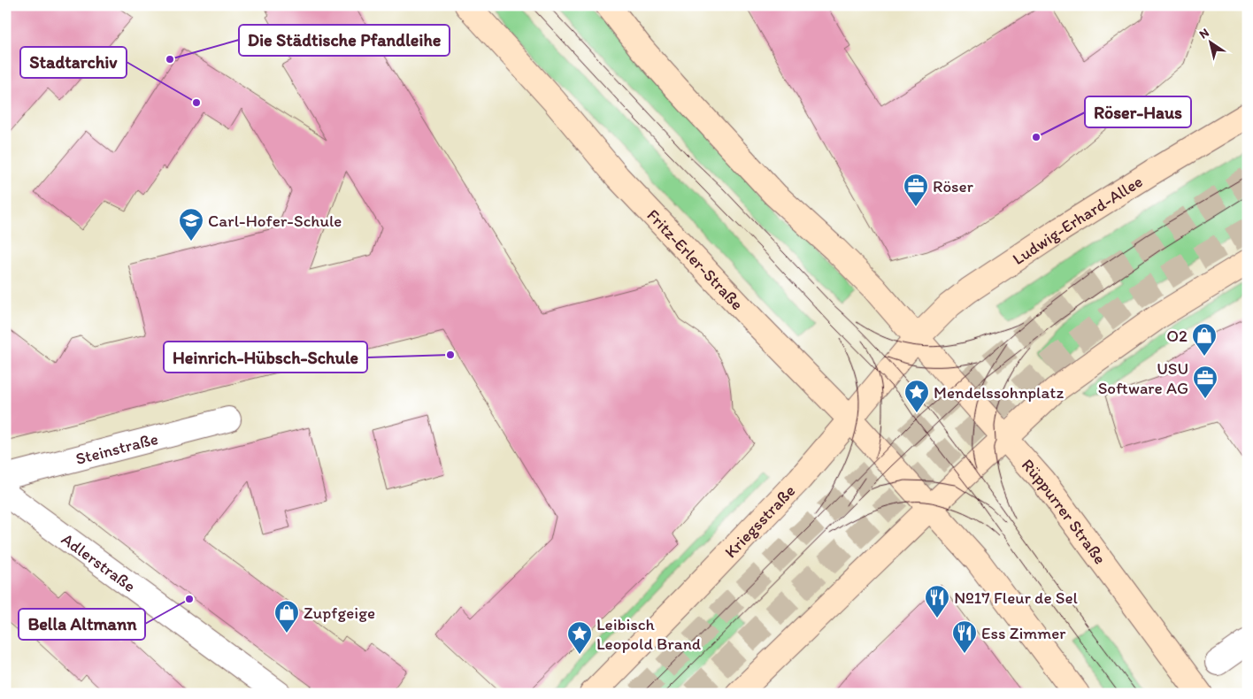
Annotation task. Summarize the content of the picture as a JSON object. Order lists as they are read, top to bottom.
{
  "streets": {
    "main road": [
      "Ludwig-Erhard-Allee",
      "Fritz-Erler-Straße",
      "Rüppurrer Straße",
      "Kriegsstraße"
    ],
    "street": ["Steinstraße", "Adlerstraße"]
  },
  "crossings": [
    ["Ludwig-Erhard-Allee", "Rüppurrer Straße"],
    ["Ludwig-Erhard-Allee", "Kriegsstraße"],
    ["Fritz-Erler-Straße", "Kriegsstraße"],
    ["Rüppurrer Straße", "Kriegsstraße"]
  ],
  "places": {
    "other": [
      "Die Städtische Pfandleihe",
      "Stadtarchiv",
      "Röser-Haus",
      "Heinrich-Hübsch-Schule",
      "Bella Altmann"
    ],
    "office": ["Röser", "USU Software AG"],
    "school or university": ["Carl-Hofer-Schule"],
    "shop": ["O2", "Zupfgeige"],
    "place": ["Mendelssohnplatz", "Leibisch Leopold Brand"],
    "restaurant": ["№17 Fleur de Sel", "Ess Zimmer"]
  },
  "north": "top left"
}
